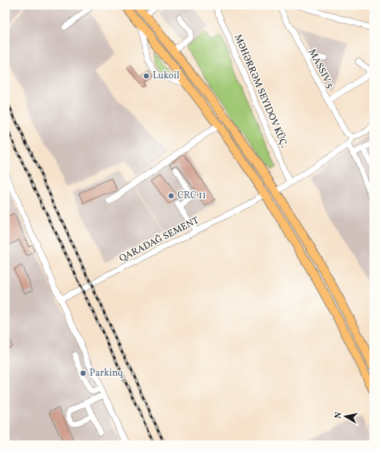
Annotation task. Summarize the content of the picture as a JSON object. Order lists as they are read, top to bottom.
{
  "streets": {
    "street": ["MASSIV 5", "MƏHƏRRƏM SEYIDOV KÜÇ.", "QARADAĞ SEMENT"]
  },
  "places": ["Lukoil", "CRC 11", "Parkinq"],
  "north": "left"
}
